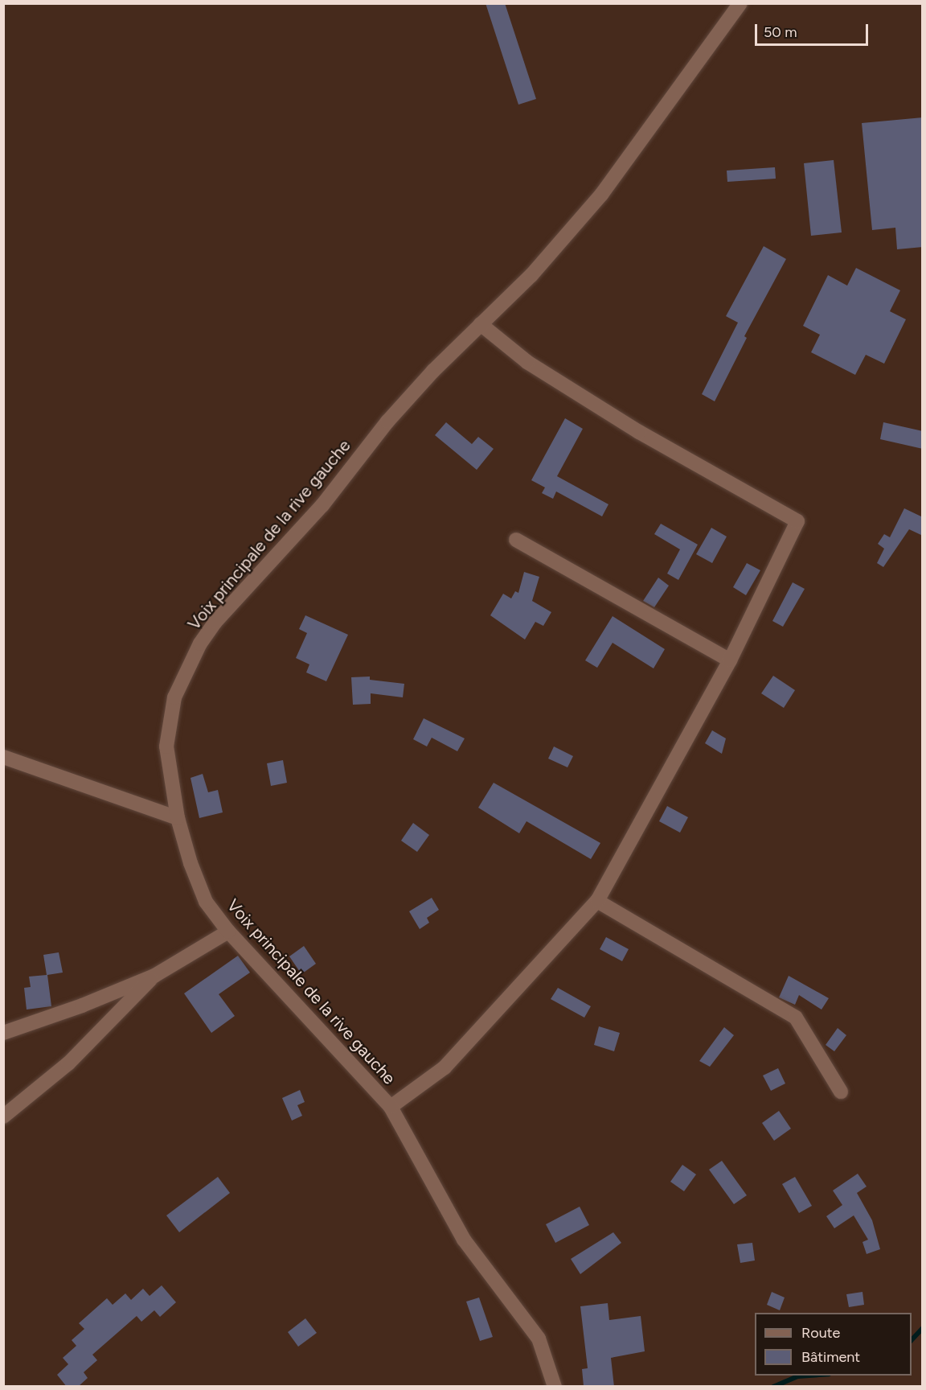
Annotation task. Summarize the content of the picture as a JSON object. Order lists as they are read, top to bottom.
{
  "streets": {
    "street": ["Voix principale de la rive gauche"]
  },
  "legend": ["Route", "Bâtiment"],
  "scale_bar": "50 m"
}
